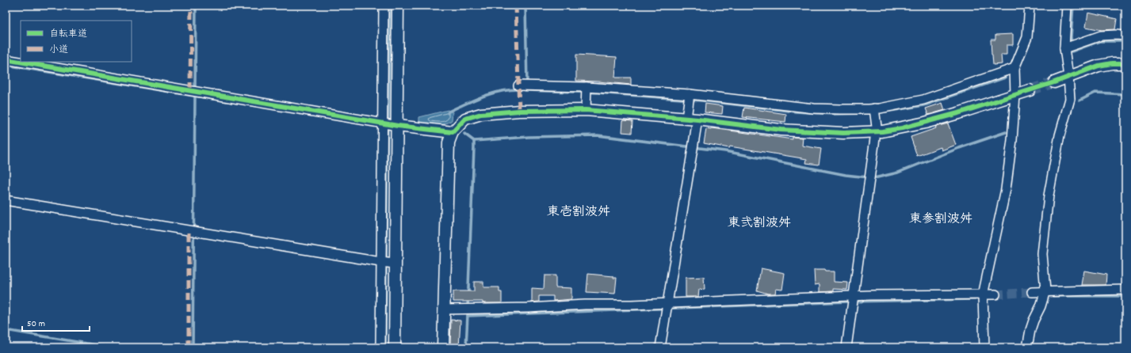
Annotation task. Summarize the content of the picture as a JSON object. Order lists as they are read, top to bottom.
{
  "districts": ["東壱割波舛", "東参割波舛", "東弐割波舛"],
  "legend": ["自転車道", "小道"],
  "scale_bar": "50 m"
}
